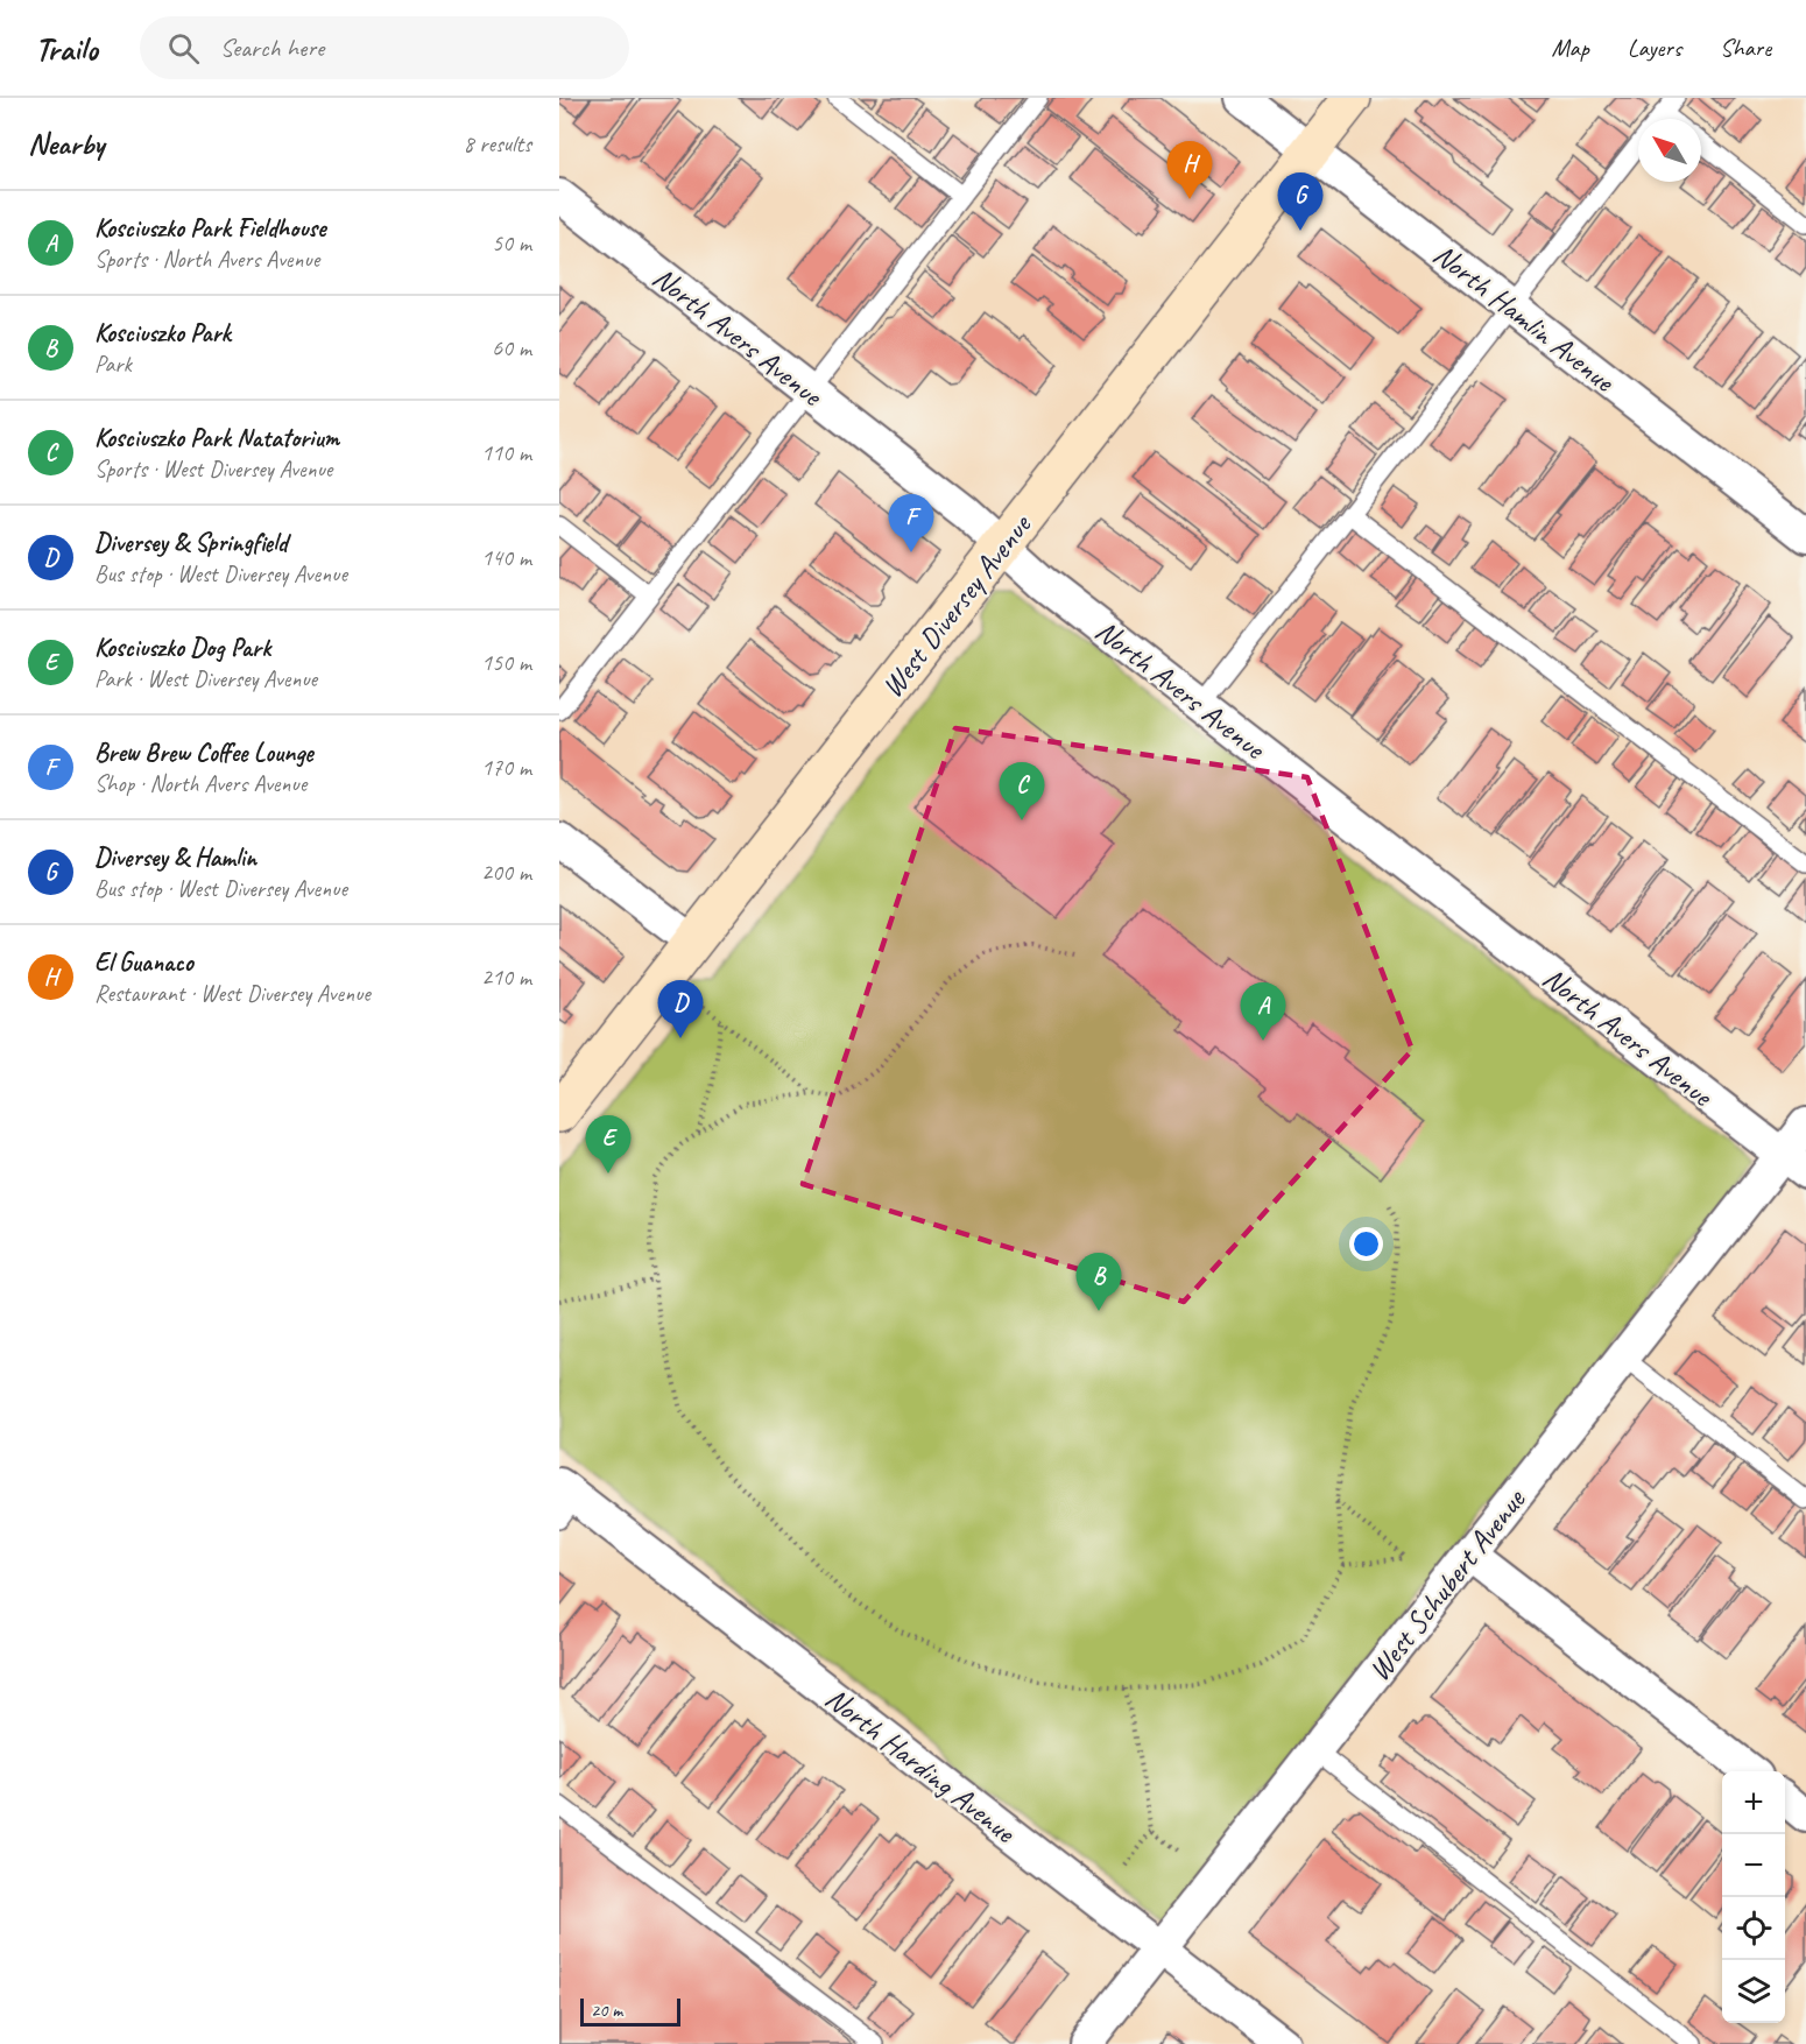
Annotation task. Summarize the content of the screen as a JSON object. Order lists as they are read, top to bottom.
{
  "streets": {
    "main road": ["West Diversey Avenue"],
    "street": [
      "North Hamlin Avenue",
      "North Avers Avenue",
      "West Schubert Avenue",
      "North Harding Avenue"
    ]
  },
  "crossings": [
    ["North Hamlin Avenue", "West Diversey Avenue"],
    ["North Avers Avenue", "West Diversey Avenue"],
    ["North Avers Avenue", "West Schubert Avenue"],
    ["West Schubert Avenue", "North Harding Avenue"]
  ],
  "scale_bar": "20 m",
  "north": "top left",
  "page": {
    "header": "Trailo",
    "search": "Search here",
    "nav": ["Map", "Layers", "Share"],
    "heading": ["Nearby", "8 results"],
    "pins": [
      "H",
      "G",
      "F",
      "C",
      "D",
      "A",
      "E",
      "B"
    ],
    "list": [
      {
        "mark": "A",
        "name": "Kosciuszko Park Fieldhouse",
        "note": "Sports · North Avers Avenue",
        "value": "50 m"
      },
      {
        "mark": "B",
        "name": "Kosciuszko Park",
        "note": "Park",
        "value": "60 m"
      },
      {
        "mark": "C",
        "name": "Kosciuszko Park Natatorium",
        "note": "Sports · West Diversey Avenue",
        "value": "110 m"
      },
      {
        "mark": "D",
        "name": "Diversey & Springfield",
        "note": "Bus stop · West Diversey Avenue",
        "value": "140 m"
      },
      {
        "mark": "E",
        "name": "Kosciuszko Dog Park",
        "note": "Park · West Diversey Avenue",
        "value": "150 m"
      },
      {
        "mark": "F",
        "name": "Brew Brew Coffee Lounge",
        "note": "Shop · North Avers Avenue",
        "value": "170 m"
      },
      {
        "mark": "G",
        "name": "Diversey & Hamlin",
        "note": "Bus stop · West Diversey Avenue",
        "value": "200 m"
      },
      {
        "mark": "H",
        "name": "El Guanaco",
        "note": "Restaurant · West Diversey Avenue",
        "value": "210 m"
      }
    ],
    "map_buttons": ["+", "−"],
    "scale": "20 m"
  }
}
